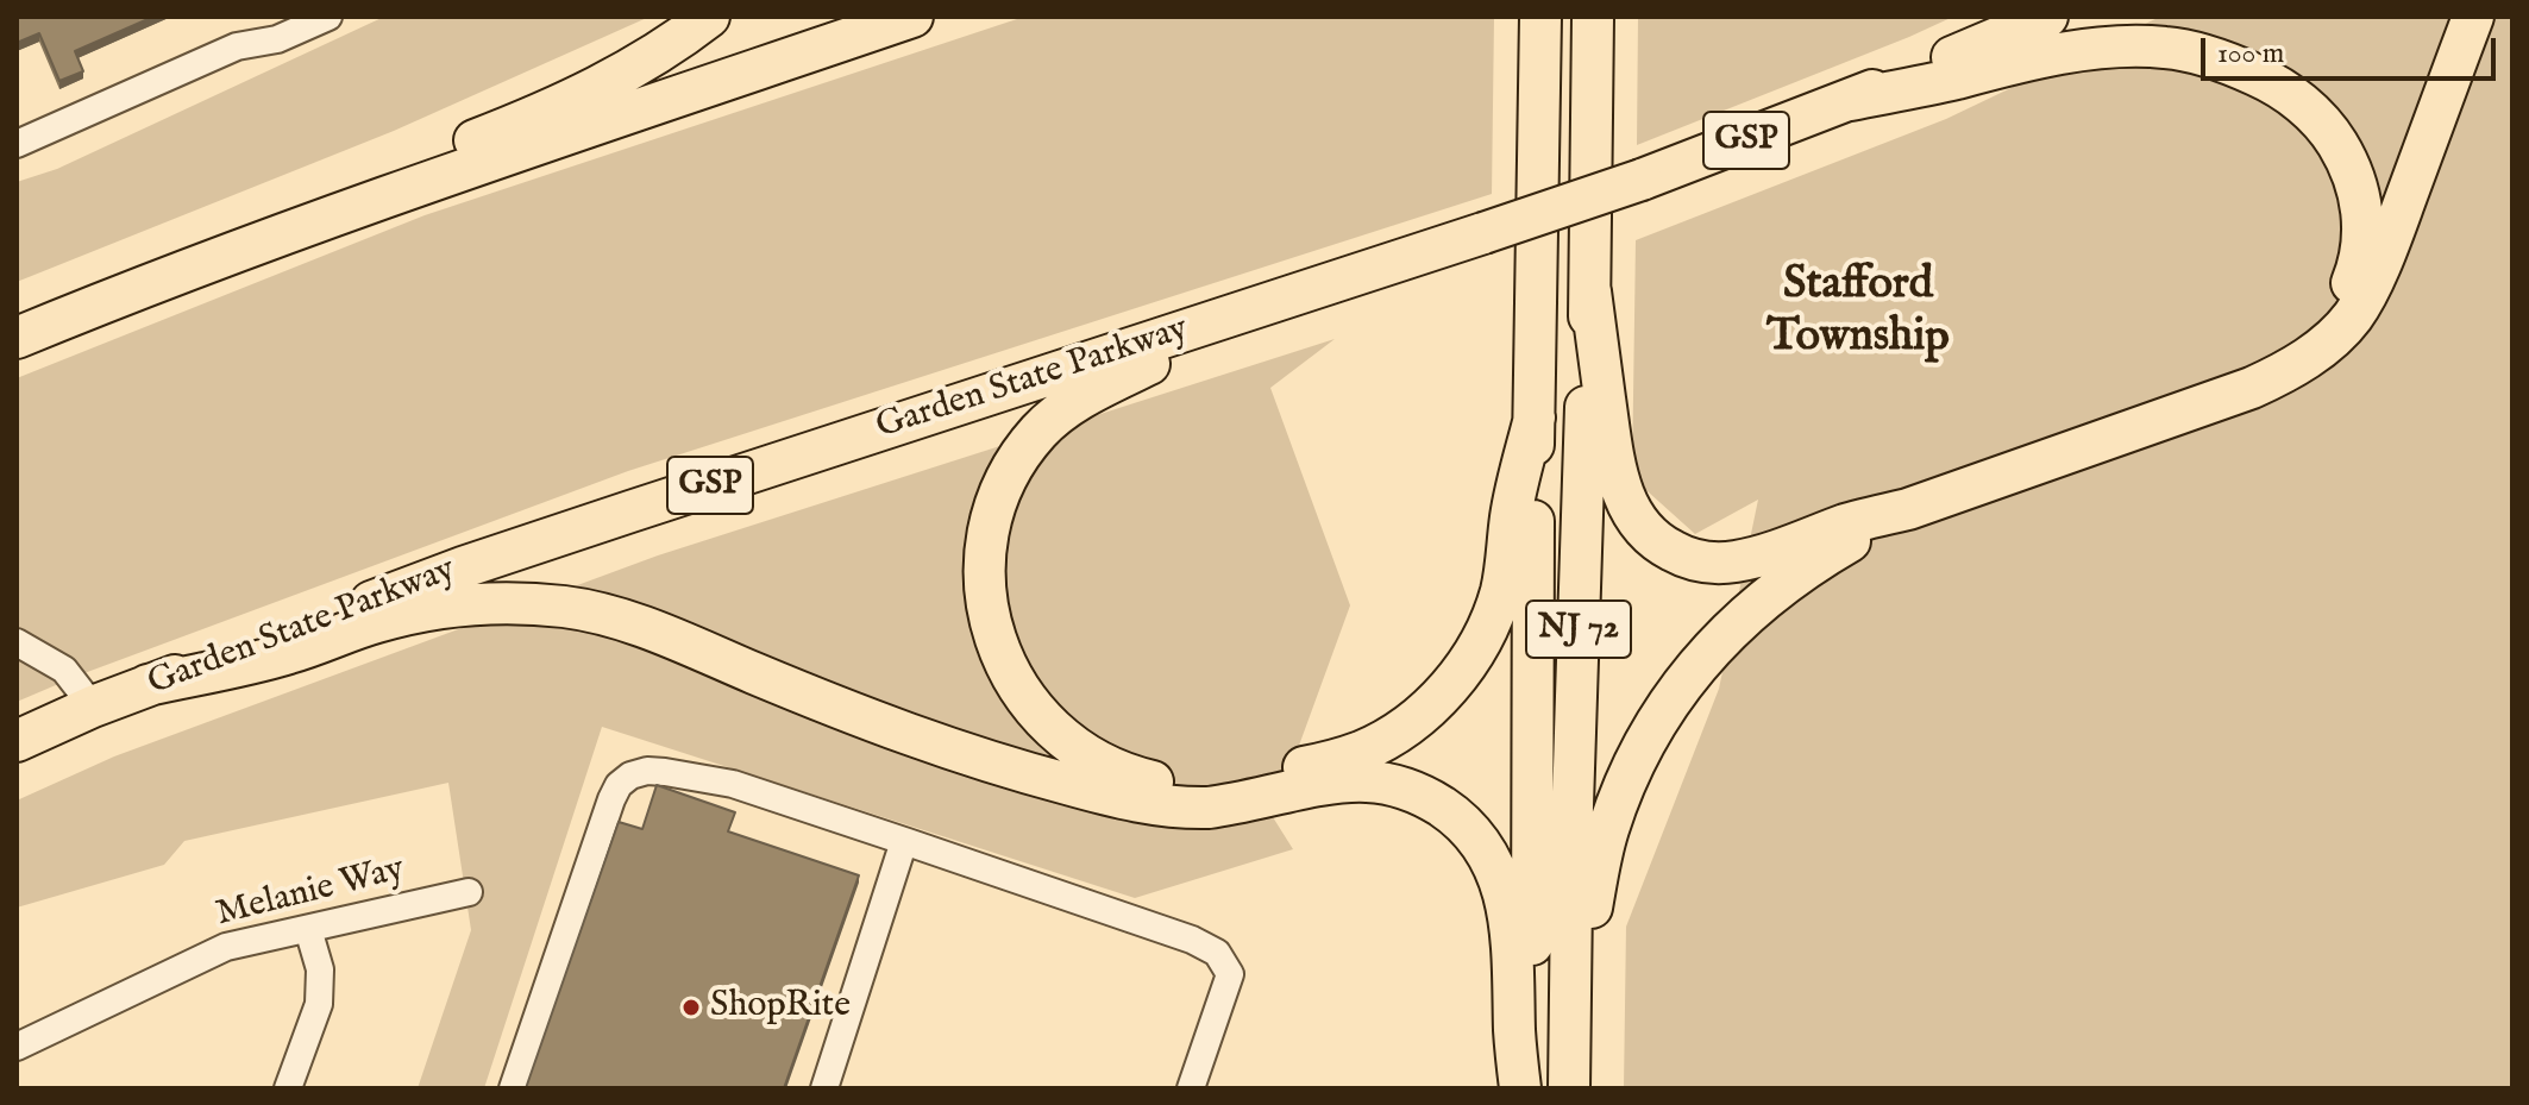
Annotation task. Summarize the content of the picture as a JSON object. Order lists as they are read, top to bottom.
{
  "streets": {
    "highway": ["GSP", "Garden State Parkway", "NJ 72"],
    "street": ["Melanie Way"]
  },
  "districts": ["Stafford Township"],
  "places": ["ShopRite"],
  "scale_bar": "100 m"
}
